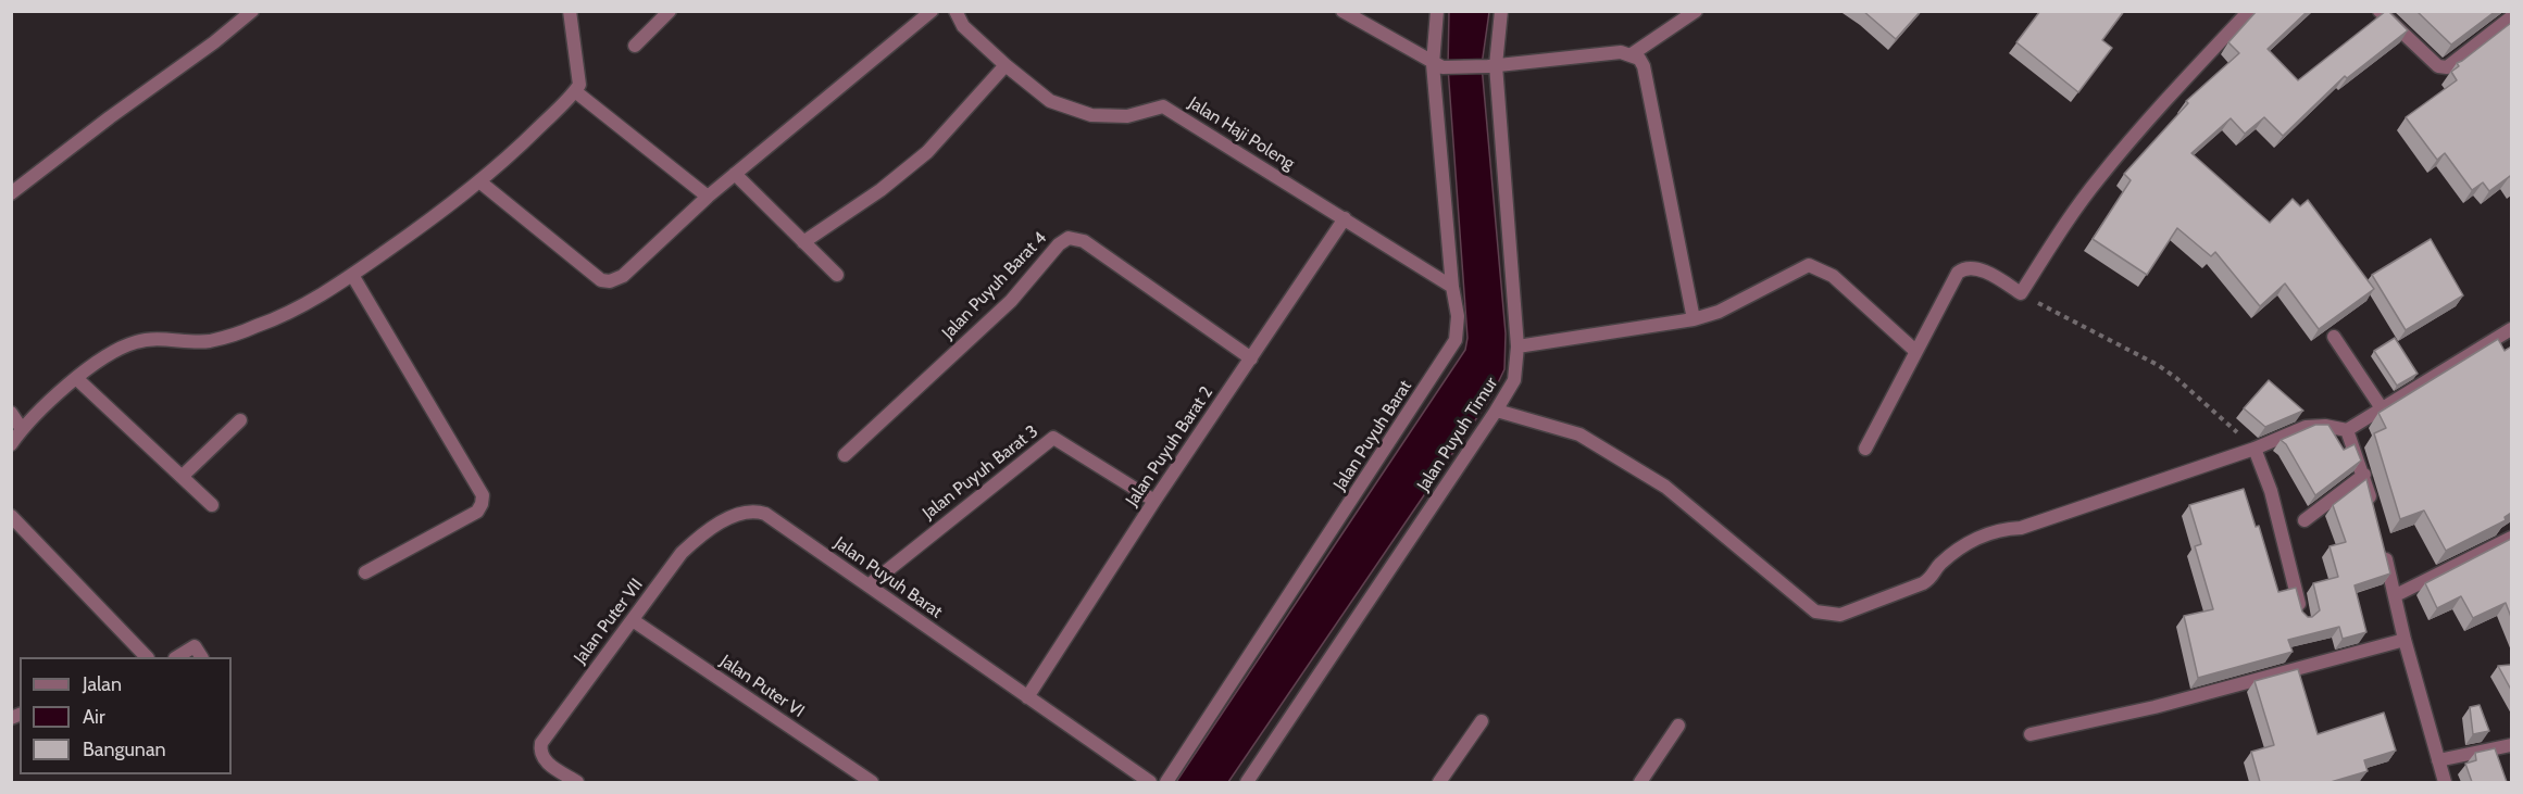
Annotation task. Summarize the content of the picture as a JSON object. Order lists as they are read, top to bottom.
{
  "streets": {
    "street": [
      "Jalan Haji Poleng",
      "Jalan Puyuh Barat 4",
      "Jalan Puyuh Timur",
      "Jalan Puyuh Barat",
      "Jalan Puyuh Barat 2",
      "Jalan Puyuh Barat 3",
      "Jalan Puter VII",
      "Jalan Puter VI"
    ]
  },
  "crossings": [
    ["Jalan Haji Poleng", "Jalan Puyuh Barat"],
    ["Jalan Haji Poleng", "Jalan Puyuh Barat 2"],
    ["Jalan Puyuh Barat 4", "Jalan Puyuh Barat 2"],
    ["Jalan Puyuh Barat", "Jalan Puyuh Barat 2"],
    ["Jalan Puyuh Barat", "Jalan Puyuh Barat 3"],
    ["Jalan Puyuh Barat", "Jalan Puter VII"],
    ["Jalan Puyuh Barat 2", "Jalan Puyuh Barat 3"],
    ["Jalan Puter VII", "Jalan Puter VI"]
  ],
  "legend": ["Jalan", "Air", "Bangunan"]
}
